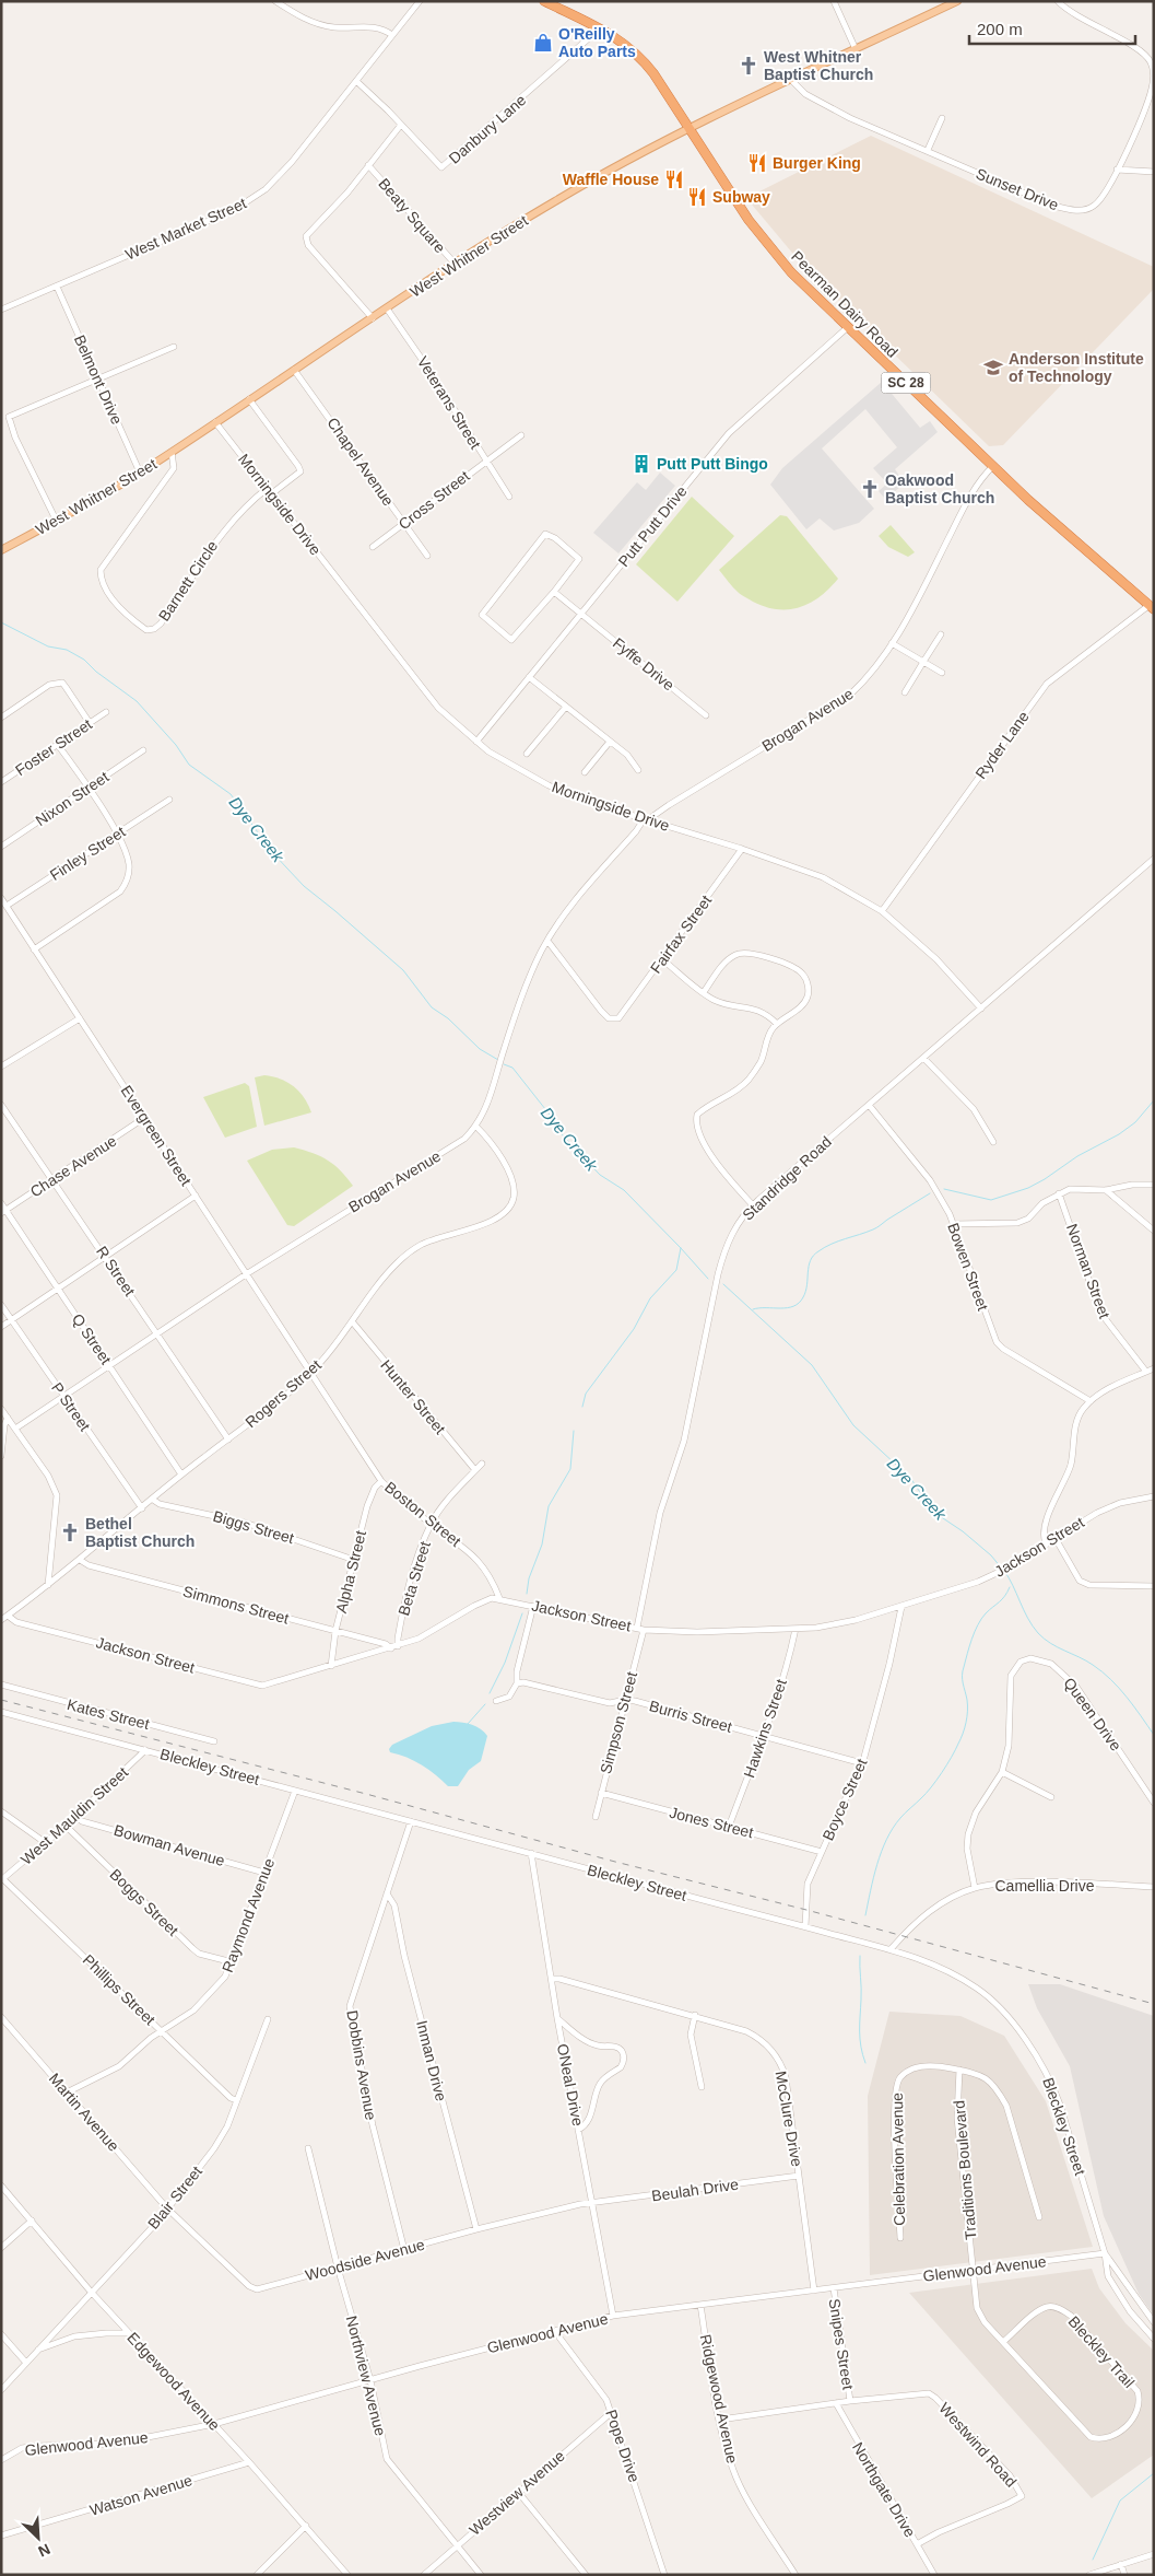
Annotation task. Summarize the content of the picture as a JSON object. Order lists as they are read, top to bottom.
{
  "streets": {
    "highway": ["Pearman Dairy Road", "SC 28"],
    "main road": ["West Whitner Street"],
    "street": [
      "Danbury Lane",
      "Sunset Drive",
      "Beaty Square",
      "West Market Street",
      "Belmont Drive",
      "Veterans Street",
      "Chapel Avenue",
      "Cross Street",
      "Morningside Drive",
      "Putt Putt Drive",
      "Barnett Circle",
      "Fyffe Drive",
      "Brogan Avenue",
      "Ryder Lane",
      "Foster Street",
      "Nixon Street",
      "Finley Street",
      "Fairfax Street",
      "Evergreen Street",
      "Chase Avenue",
      "Standridge Road",
      "Bowen Street",
      "R Street",
      "Norman Street",
      "Q Street",
      "Rogers Street",
      "Hunter Street",
      "P Street",
      "Boston Street",
      "Biggs Street",
      "Jackson Street",
      "Alpha Street",
      "Beta Street",
      "Simmons Street",
      "Kates Street",
      "Queen Drive",
      "Burris Street",
      "Simpson Street",
      "Hawkins Street",
      "Bleckley Street",
      "Boyce Street",
      "West Mauldin Street",
      "Jones Street",
      "Bowman Avenue",
      "Camellia Drive",
      "Boggs Street",
      "Raymond Avenue",
      "Phillips Street",
      "Inman Drive",
      "Dobbins Avenue",
      "ONeal Drive",
      "Martin Avenue",
      "McClure Drive",
      "Celebration Avenue",
      "Traditions Boulevard",
      "Beulah Drive",
      "Blair Street",
      "Woodside Avenue",
      "Glenwood Avenue",
      "Snipes Street",
      "Bleckley Trail",
      "Northview Avenue",
      "Edgewood Avenue",
      "Ridgewood Avenue",
      "Westwind Road",
      "Pope Drive",
      "Northgate Drive",
      "Westview Avenue",
      "Watson Avenue"
    ]
  },
  "crossings": [
    ["Danbury Lane", "Beaty Square"],
    ["Danbury Lane", "West Market Street"],
    ["Danbury Lane", "SC 28"],
    ["Sunset Drive", "West Whitner Street"],
    ["Beaty Square", "West Whitner Street"],
    ["West Market Street", "Belmont Drive"],
    ["West Whitner Street", "Pearman Dairy Road"],
    ["West Whitner Street", "Belmont Drive"],
    ["West Whitner Street", "SC 28"],
    ["West Whitner Street", "Veterans Street"],
    ["West Whitner Street", "Chapel Avenue"],
    ["West Whitner Street", "Morningside Drive"],
    ["West Whitner Street", "Barnett Circle"],
    ["Pearman Dairy Road", "SC 28"],
    ["Pearman Dairy Road", "Putt Putt Drive"],
    ["Pearman Dairy Road", "Brogan Avenue"],
    ["Pearman Dairy Road", "Ryder Lane"],
    ["Veterans Street", "Cross Street"],
    ["Chapel Avenue", "Cross Street"],
    ["Morningside Drive", "Putt Putt Drive"],
    ["Morningside Drive", "Barnett Circle"],
    ["Morningside Drive", "Brogan Avenue"],
    ["Morningside Drive", "Ryder Lane"],
    ["Morningside Drive", "Fairfax Street"],
    ["Morningside Drive", "Standridge Road"],
    ["Putt Putt Drive", "Fyffe Drive"],
    ["Brogan Avenue", "Fairfax Street"],
    ["Brogan Avenue", "Evergreen Street"],
    ["Brogan Avenue", "R Street"],
    ["Brogan Avenue", "Q Street"],
    ["Brogan Avenue", "Rogers Street"],
    ["Brogan Avenue", "P Street"],
    ["Finley Street", "Evergreen Street"],
    ["Evergreen Street", "Chase Avenue"],
    ["Evergreen Street", "Rogers Street"],
    ["Evergreen Street", "Boston Street"],
    ["Chase Avenue", "R Street"],
    ["Chase Avenue", "Q Street"],
    ["Standridge Road", "Bowen Street"],
    ["Standridge Road", "Jackson Street"],
    ["Standridge Road", "Simpson Street"],
    ["R Street", "Rogers Street"],
    ["Q Street", "Rogers Street"],
    ["Rogers Street", "Hunter Street"],
    ["Rogers Street", "P Street"],
    ["Rogers Street", "Boston Street"],
    ["Rogers Street", "Biggs Street"],
    ["Rogers Street", "Jackson Street"],
    ["Rogers Street", "Simmons Street"],
    ["Hunter Street", "Beta Street"],
    ["Boston Street", "Jackson Street"],
    ["Boston Street", "Alpha Street"],
    ["Boston Street", "Beta Street"],
    ["Biggs Street", "Alpha Street"],
    ["Jackson Street", "Alpha Street"],
    ["Jackson Street", "Beta Street"],
    ["Jackson Street", "Simmons Street"],
    ["Jackson Street", "Simpson Street"],
    ["Jackson Street", "Hawkins Street"],
    ["Jackson Street", "Boyce Street"],
    ["Alpha Street", "Simmons Street"],
    ["Queen Drive", "Camellia Drive"],
    ["Burris Street", "Simpson Street"],
    ["Burris Street", "Hawkins Street"],
    ["Burris Street", "Boyce Street"],
    ["Simpson Street", "Jones Street"],
    ["Hawkins Street", "Jones Street"],
    ["Bleckley Street", "Boyce Street"],
    ["Bleckley Street", "West Mauldin Street"],
    ["Bleckley Street", "Camellia Drive"],
    ["Bleckley Street", "Raymond Avenue"],
    ["Bleckley Street", "Dobbins Avenue"],
    ["Bleckley Street", "ONeal Drive"],
    ["Bleckley Street", "Glenwood Avenue"],
    ["Boyce Street", "Jones Street"],
    ["West Mauldin Street", "Bowman Avenue"],
    ["West Mauldin Street", "Boggs Street"],
    ["West Mauldin Street", "Phillips Street"],
    ["Bowman Avenue", "Raymond Avenue"],
    ["Boggs Street", "Raymond Avenue"],
    ["Raymond Avenue", "Phillips Street"],
    ["Raymond Avenue", "Martin Avenue"],
    ["Phillips Street", "Blair Street"],
    ["Inman Drive", "Dobbins Avenue"],
    ["Inman Drive", "Woodside Avenue"],
    ["Dobbins Avenue", "Woodside Avenue"],
    ["ONeal Drive", "McClure Drive"],
    ["ONeal Drive", "Beulah Drive"],
    ["ONeal Drive", "Woodside Avenue"],
    ["ONeal Drive", "Glenwood Avenue"],
    ["Martin Avenue", "Blair Street"],
    ["Martin Avenue", "Woodside Avenue"],
    ["McClure Drive", "Beulah Drive"],
    ["McClure Drive", "Glenwood Avenue"],
    ["Celebration Avenue", "Traditions Boulevard"],
    ["Traditions Boulevard", "Glenwood Avenue"],
    ["Traditions Boulevard", "Bleckley Trail"],
    ["Beulah Drive", "Woodside Avenue"],
    ["Blair Street", "Woodside Avenue"],
    ["Blair Street", "Edgewood Avenue"],
    ["Woodside Avenue", "Northview Avenue"],
    ["Glenwood Avenue", "Snipes Street"],
    ["Glenwood Avenue", "Bleckley Trail"],
    ["Glenwood Avenue", "Northview Avenue"],
    ["Glenwood Avenue", "Edgewood Avenue"],
    ["Glenwood Avenue", "Ridgewood Avenue"],
    ["Glenwood Avenue", "Pope Drive"],
    ["Snipes Street", "Westwind Road"],
    ["Northview Avenue", "Westview Avenue"],
    ["Edgewood Avenue", "Watson Avenue"],
    ["Ridgewood Avenue", "Westwind Road"],
    ["Westwind Road", "Northgate Drive"],
    ["Pope Drive", "Westview Avenue"]
  ],
  "water": ["Dye Creek"],
  "places": {
    "shop": ["O'Reilly Auto Parts"],
    "church": ["West Whitner Baptist Church", "Oakwood Baptist Church", "Bethel Baptist Church"],
    "restaurant": ["Burger King", "Waffle House", "Subway"],
    "school or university": ["Anderson Institute of Technology"],
    "building": ["Putt Putt Bingo"]
  },
  "scale_bar": "200 m",
  "north": "bottom right"
}
